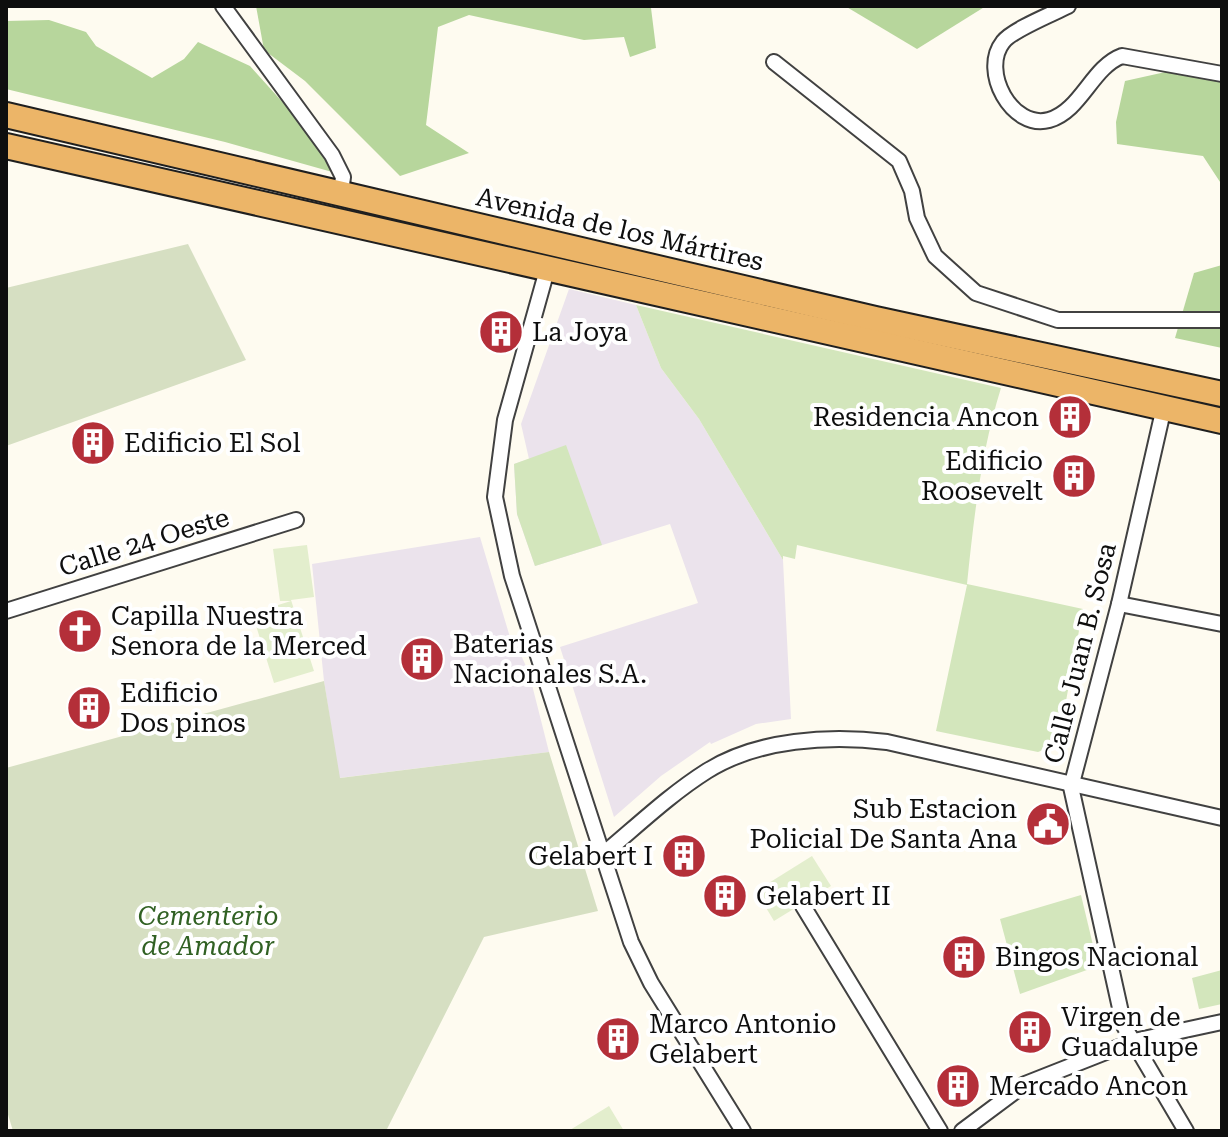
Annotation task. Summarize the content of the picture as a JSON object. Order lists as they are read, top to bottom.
{
  "streets": {
    "highway": ["Avenida de los Mártires"],
    "street": ["Calle 24 Oeste", "Calle Juan B. Sosa"]
  },
  "parks": ["Cementerio de Amador"],
  "places": {
    "building": [
      "La Joya",
      "Residencia Ancon",
      "Edificio El Sol",
      "Edificio Roosevelt",
      "Baterias Nacionales S.A.",
      "Edificio Dos pinos",
      "Gelabert I",
      "Gelabert II",
      "Bingos Nacional",
      "Virgen de Guadalupe",
      "Marco Antonio Gelabert",
      "Mercado Ancon"
    ],
    "church": ["Capilla Nuestra Senora de la Merced"],
    "public building": ["Sub Estacion Policial De Santa Ana"]
  }
}
